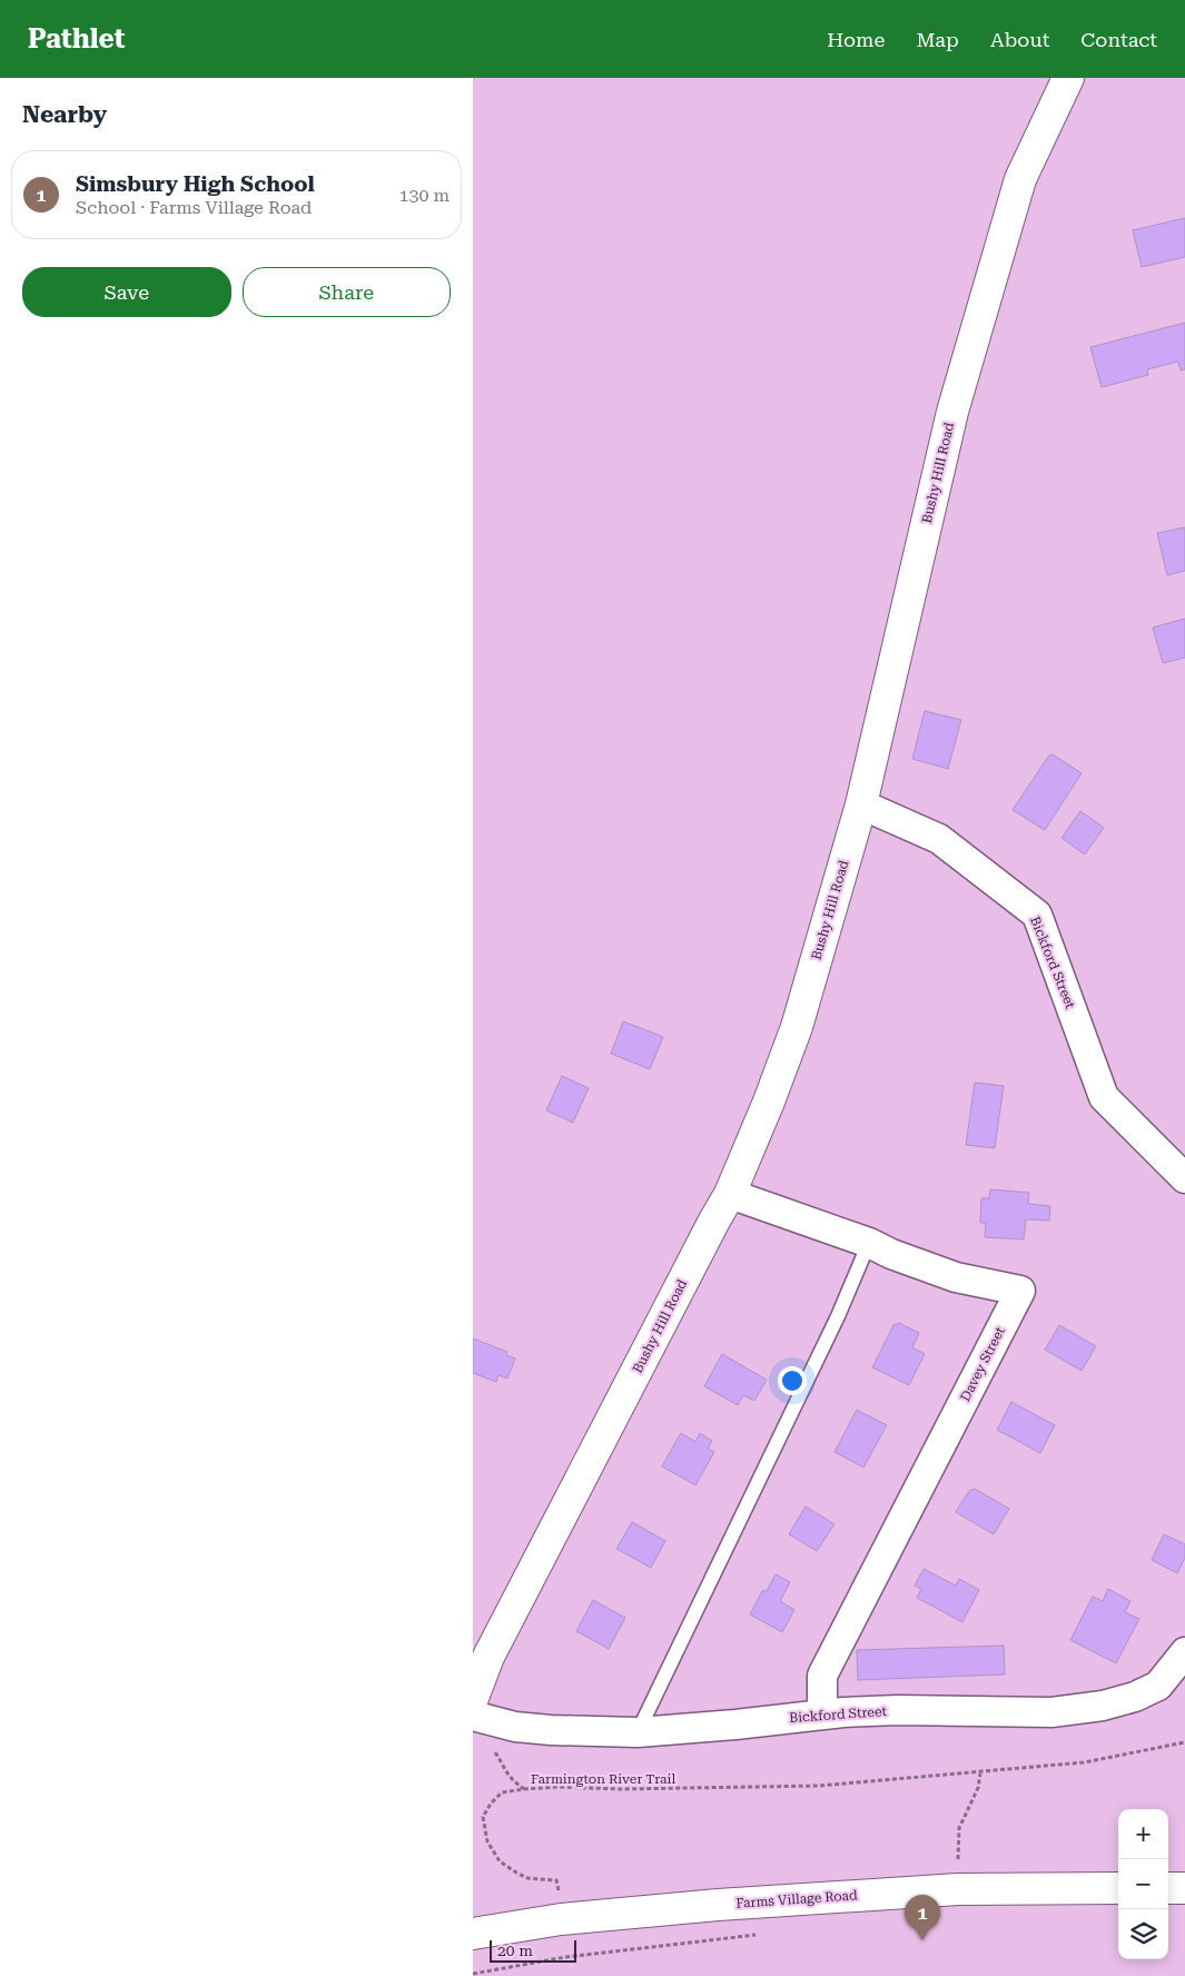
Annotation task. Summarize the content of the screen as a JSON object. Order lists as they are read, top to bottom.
{
  "streets": {
    "main road": ["Bushy Hill Road", "Farms Village Road"],
    "street": ["Bickford Street", "Davey Street"],
    "path": ["Farmington River Trail"]
  },
  "crossings": [
    ["Bushy Hill Road", "Bickford Street"],
    ["Bushy Hill Road", "Davey Street"],
    ["Bickford Street", "Davey Street"]
  ],
  "scale_bar": "20 m",
  "page": {
    "header": "Pathlet",
    "nav": [
      "Home",
      "Map",
      "About",
      "Contact"
    ],
    "heading": "Nearby",
    "list": [
      {
        "mark": "1",
        "name": "Simsbury High School",
        "note": "School · Farms Village Road",
        "value": "130 m"
      }
    ],
    "buttons": ["Save", "Share"],
    "map_buttons": ["+", "−"],
    "pins": "1",
    "scale": "20 m"
  }
}
